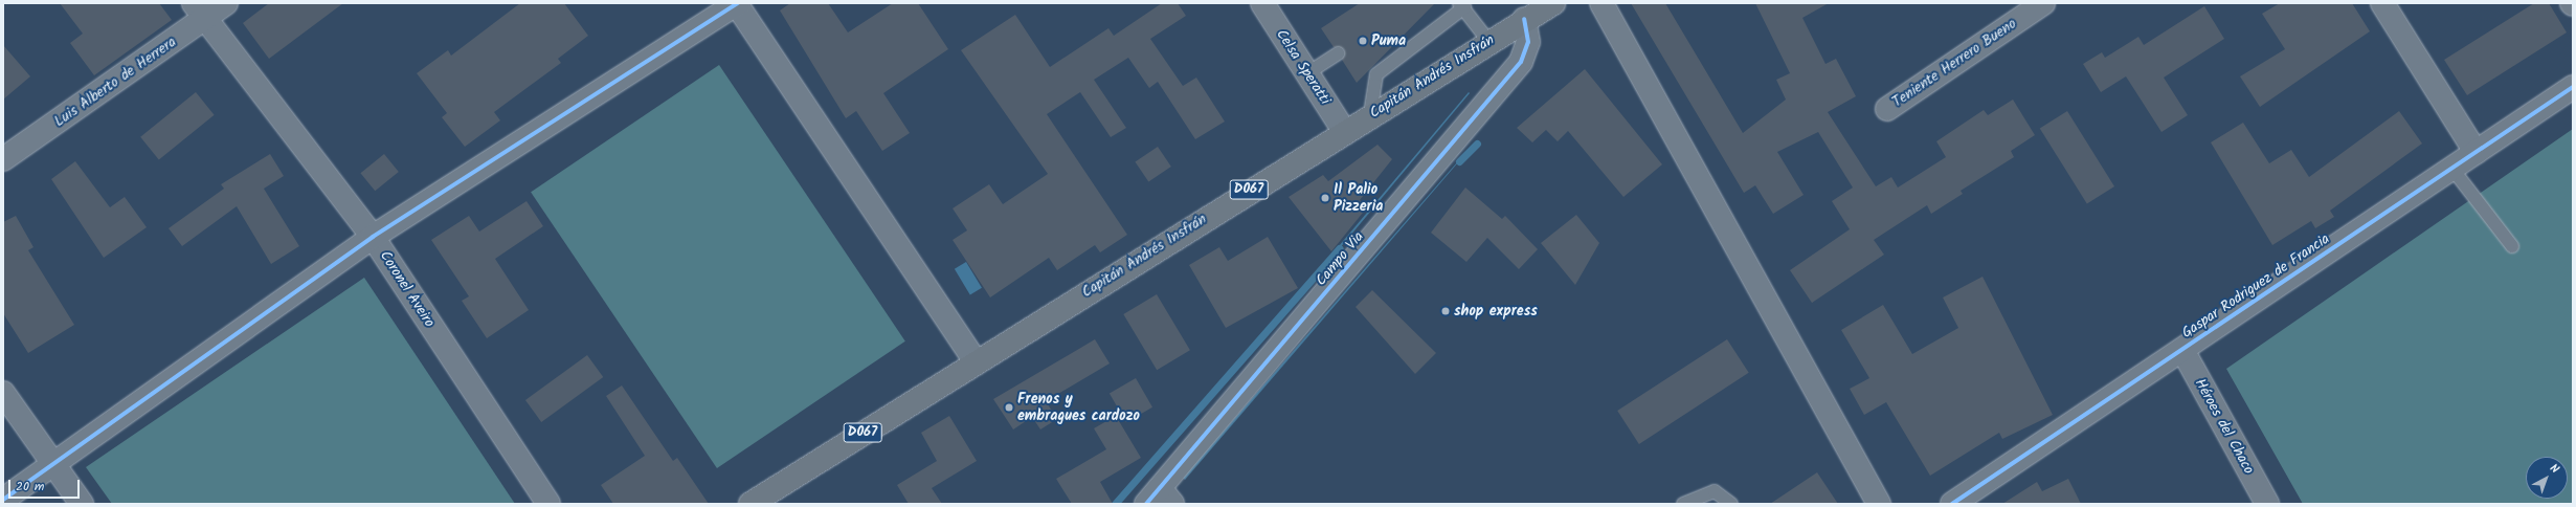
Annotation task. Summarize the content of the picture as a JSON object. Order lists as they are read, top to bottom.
{
  "streets": {
    "main road": ["Capitán Andrés Insfrán", "D067"],
    "street": [
      "Teniente Herrero Bueno",
      "Celsa Speratti",
      "Luis Alberto de Herrera",
      "Campo Via",
      "Gaspar Rodriguez de Francia",
      "Coronel Aveiro",
      "Héroes del Chaco"
    ]
  },
  "crossings": [
    ["Celsa Speratti", "Capitán Andrés Insfrán"],
    ["Capitán Andrés Insfrán", "D067"],
    ["Capitán Andrés Insfrán", "Campo Via"],
    ["Luis Alberto de Herrera", "Coronel Aveiro"],
    ["D067", "Campo Via"],
    ["Gaspar Rodriguez de Francia", "Héroes del Chaco"]
  ],
  "places": [
    "Puma",
    "Il Palio Pizzeria",
    "shop express",
    "Frenos y embragues cardozo"
  ],
  "scale_bar": "20 m",
  "north": "top right"
}
